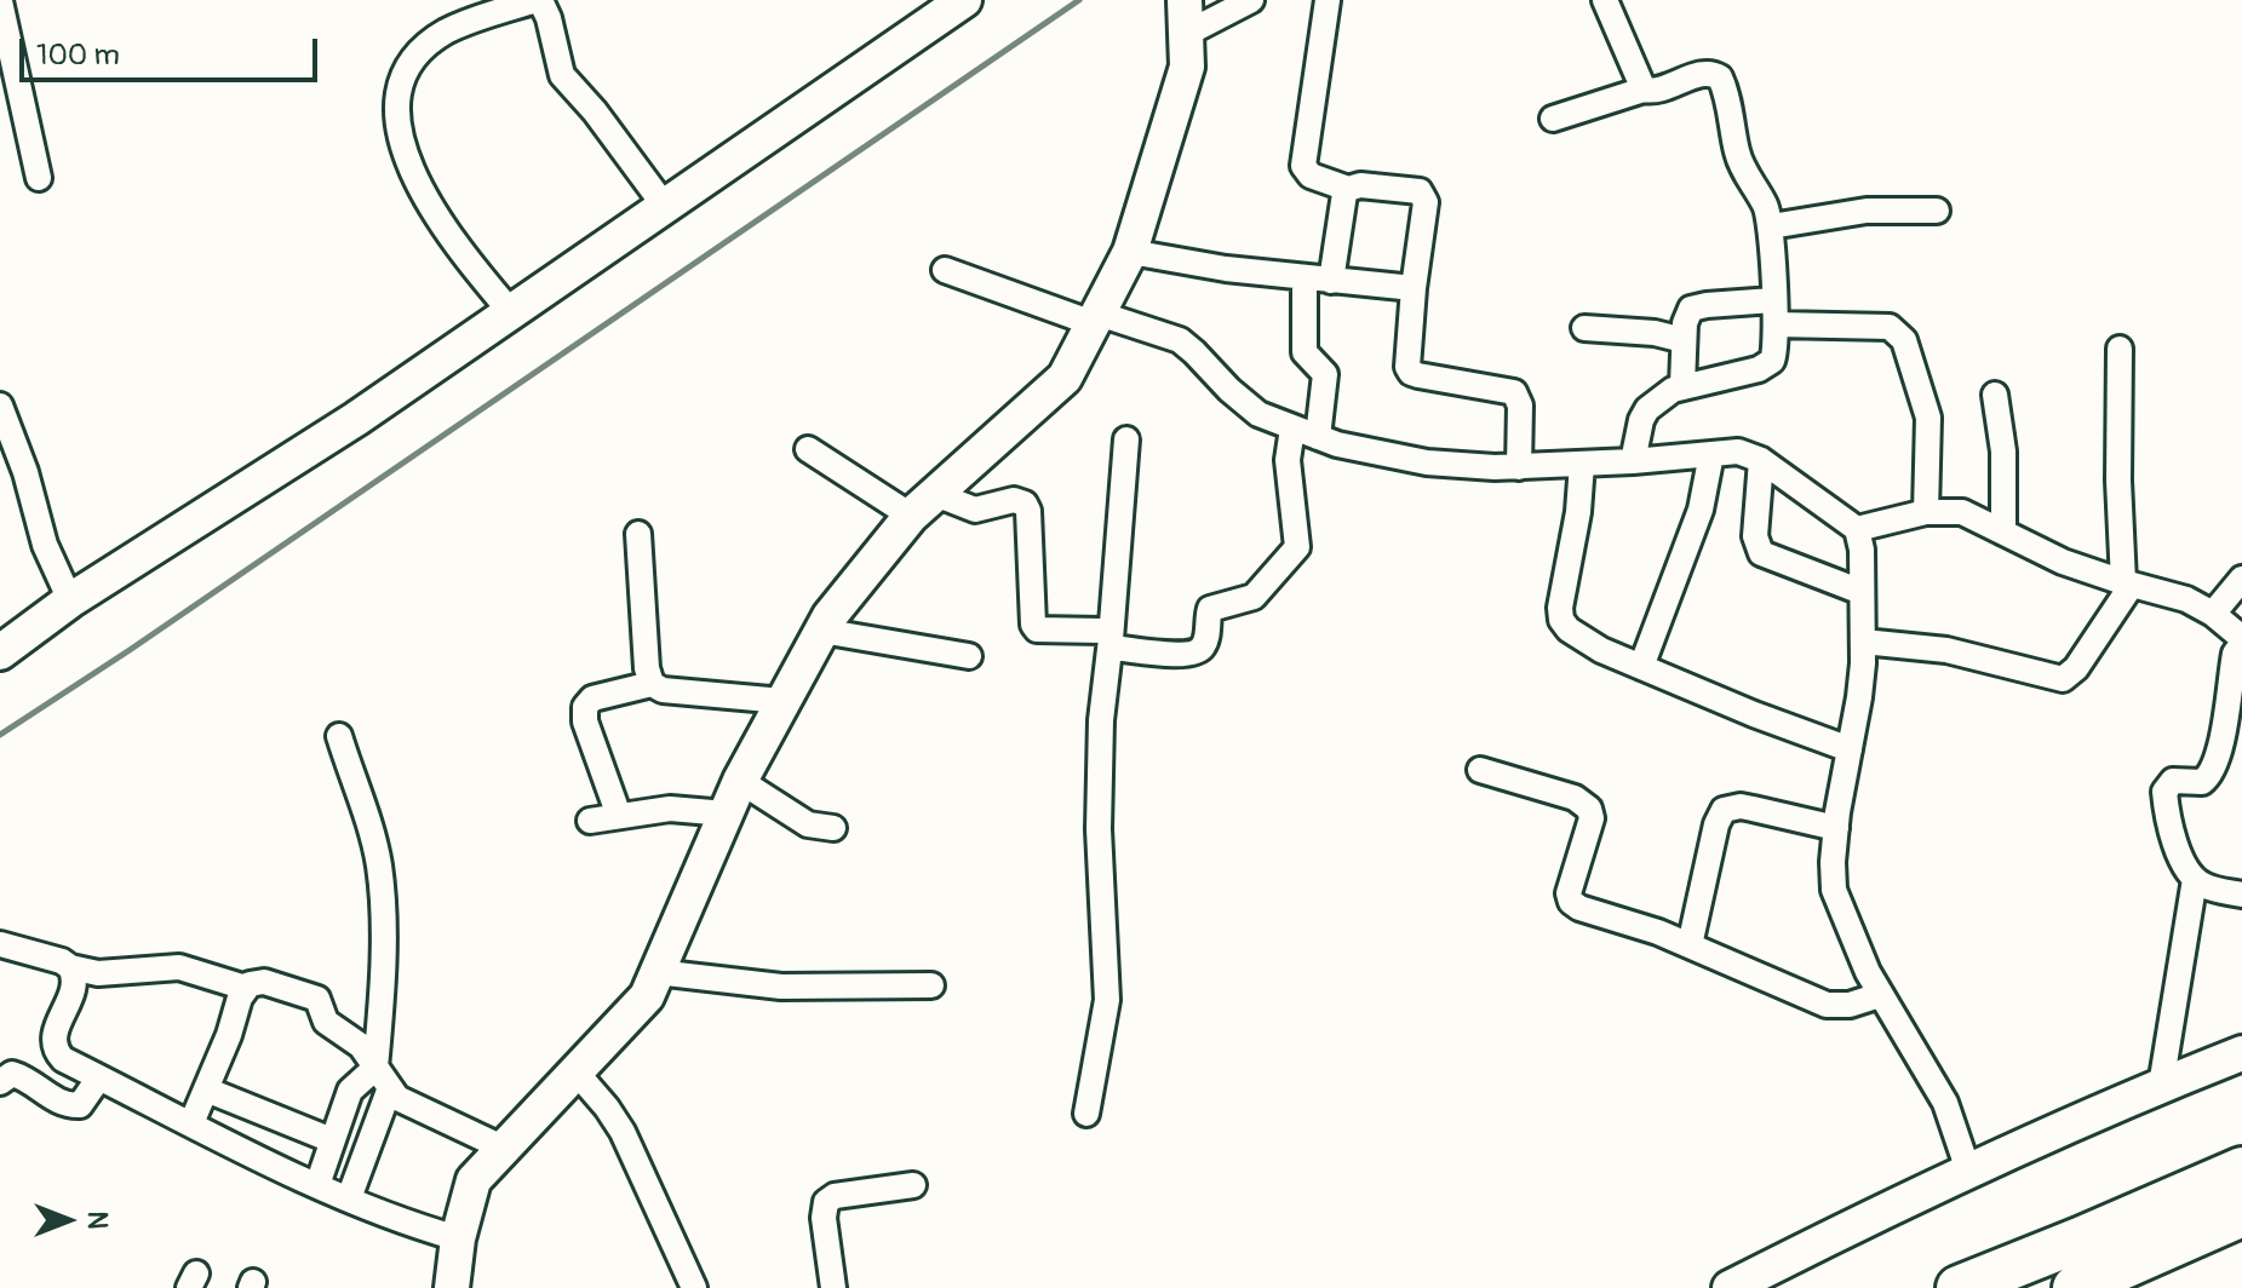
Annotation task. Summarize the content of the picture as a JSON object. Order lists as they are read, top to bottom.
{
  "scale_bar": "100 m",
  "north": "right"
}
